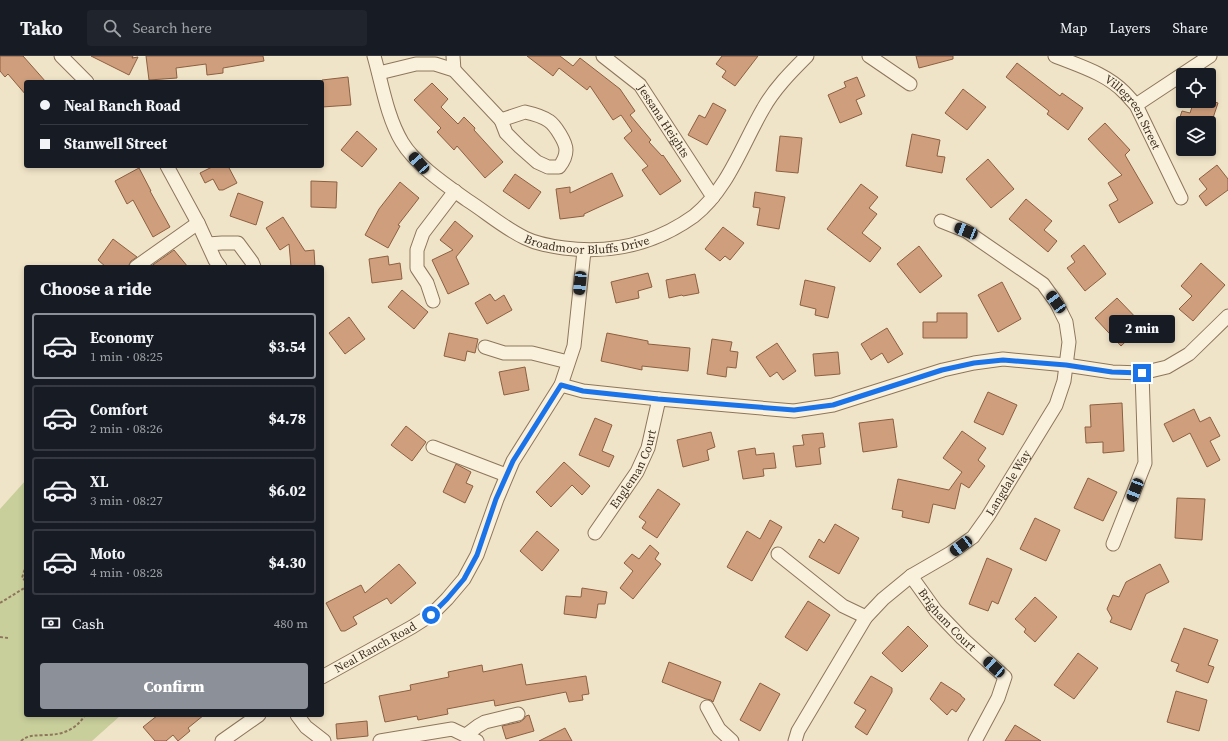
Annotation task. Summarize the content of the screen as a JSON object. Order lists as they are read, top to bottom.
{
  "streets": {
    "street": [
      "Villegreen Street",
      "Jessana Heights",
      "Broadmoor Bluffs Drive",
      "Engleman Court",
      "Langdale Way",
      "Brigham Court",
      "Neal Ranch Road"
    ]
  },
  "crossings": [
    ["Jessana Heights", "Broadmoor Bluffs Drive"],
    ["Broadmoor Bluffs Drive", "Neal Ranch Road"],
    ["Langdale Way", "Brigham Court"]
  ],
  "page": {
    "header": "Tako",
    "search": "Search here",
    "nav": ["Map", "Layers", "Share"],
    "banner": ["Neal Ranch Road", "Stanwell Street"],
    "heading": "Choose a ride",
    "list": [
      {
        "name": "Economy",
        "note": "1 min · 08:25",
        "value": "$3.54"
      },
      {
        "name": "Comfort",
        "note": "2 min · 08:26",
        "value": "$4.78"
      },
      {
        "name": "XL",
        "note": "3 min · 08:27",
        "value": "$6.02"
      },
      {
        "name": "Moto",
        "note": "4 min · 08:28",
        "value": "$4.30"
      }
    ],
    "bubble": "2 min",
    "pay": ["Cash", "480 m"],
    "buttons": "Confirm"
  }
}
